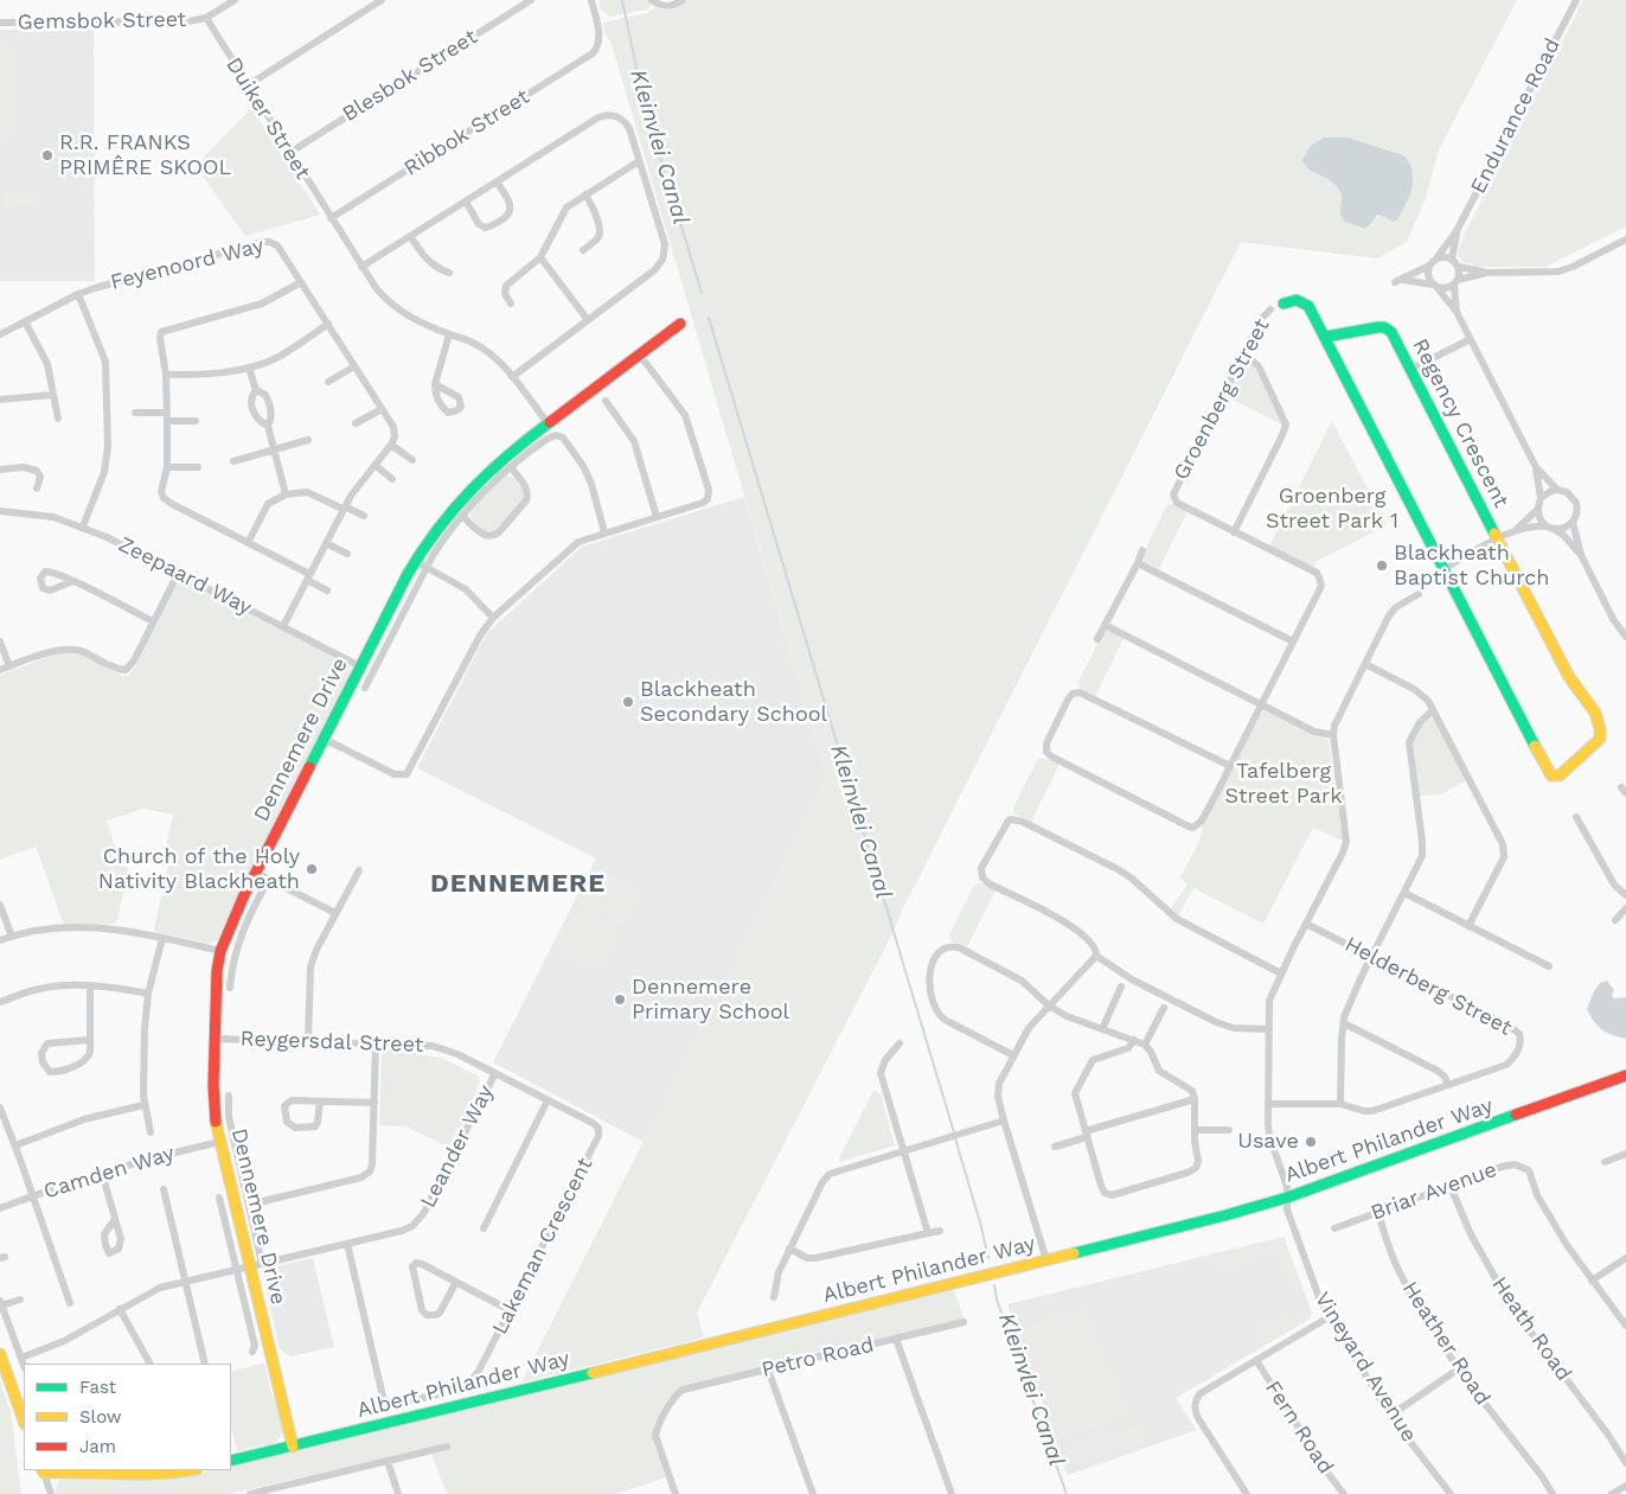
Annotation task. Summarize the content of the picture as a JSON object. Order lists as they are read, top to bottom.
{
  "streets": {
    "street": [
      "Gemsbok Street",
      "Blesbok Street",
      "Endurance Road",
      "Duiker Street",
      "Ribbok Street",
      "Feyenoord Way",
      "Groenberg Street",
      "Regency Crescent",
      "Zeepaard Way",
      "Dennemere Drive",
      "Helderberg Street",
      "Reygersdal Street",
      "Albert Philander Way",
      "Leander Way",
      "Camden Way",
      "Briar Avenue",
      "Lakeman Crescent",
      "Heath Road",
      "Heather Road",
      "Petro Road",
      "Vineyard Avenue",
      "Fern Road"
    ]
  },
  "crossings": [
    ["Gemsbok Street", "Duiker Street"],
    ["Blesbok Street", "Duiker Street"],
    ["Duiker Street", "Ribbok Street"],
    ["Duiker Street", "Dennemere Drive"],
    ["Zeepaard Way", "Dennemere Drive"],
    ["Dennemere Drive", "Reygersdal Street"],
    ["Dennemere Drive", "Albert Philander Way"],
    ["Dennemere Drive", "Leander Way"],
    ["Dennemere Drive", "Camden Way"],
    ["Helderberg Street", "Vineyard Avenue"],
    ["Reygersdal Street", "Leander Way"],
    ["Reygersdal Street", "Lakeman Crescent"],
    ["Albert Philander Way", "Vineyard Avenue"],
    ["Leander Way", "Lakeman Crescent"],
    ["Briar Avenue", "Heath Road"],
    ["Briar Avenue", "Heather Road"]
  ],
  "districts": ["DENNEMERE"],
  "water": ["Kleinvlei Canal"],
  "parks": ["Groenberg Street Park 1", "Tafelberg Street Park"],
  "places": [
    "R.R. FRANKS PRIMÊRE SKOOL",
    "Blackheath Baptist Church",
    "Blackheath Secondary School",
    "Church of the Holy Nativity Blackheath",
    "Dennemere Primary School",
    "Usave"
  ],
  "legend": ["Fast", "Slow", "Jam"]
}
